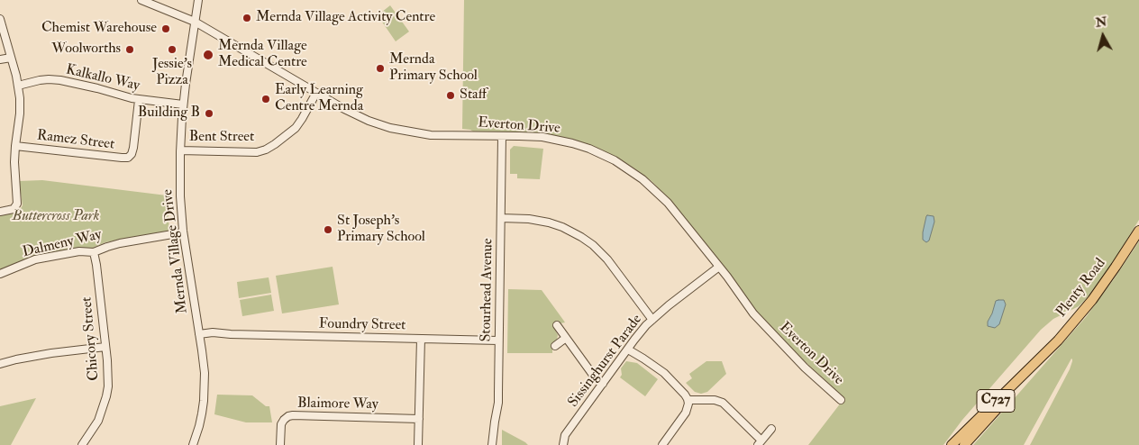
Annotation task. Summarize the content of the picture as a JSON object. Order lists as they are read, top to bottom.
{
  "streets": {
    "main road": ["Plenty Road", "C727"],
    "street": [
      "Kalkallo Way",
      "Everton Drive",
      "Bent Street",
      "Ramez Street",
      "Dalmeny Way",
      "Mernda Village Drive",
      "Stourhead Avenue",
      "Foundry Street",
      "Chicory Street",
      "Sissinghurst Parade",
      "Blaimore Way"
    ]
  },
  "crossings": [
    ["Kalkallo Way", "Ramez Street"],
    ["Kalkallo Way", "Mernda Village Drive"],
    ["Everton Drive", "Bent Street"],
    ["Everton Drive", "Mernda Village Drive"],
    ["Everton Drive", "Stourhead Avenue"],
    ["Everton Drive", "Sissinghurst Parade"],
    ["Bent Street", "Mernda Village Drive"],
    ["Dalmeny Way", "Mernda Village Drive"],
    ["Dalmeny Way", "Chicory Street"],
    ["Mernda Village Drive", "Foundry Street"],
    ["Stourhead Avenue", "Foundry Street"]
  ],
  "parks": ["Buttercross Park"],
  "places": [
    "Mernda Village Activity Centre",
    "Chemist Warehouse",
    "Woolworths",
    "Jessie’s Pizza",
    "Mernda Village Medical Centre",
    "Mernda Primary School",
    "Staff",
    "Early Learning Centre Mernda",
    "Building B",
    "St Joseph's Primary School"
  ],
  "north": "top"
}
